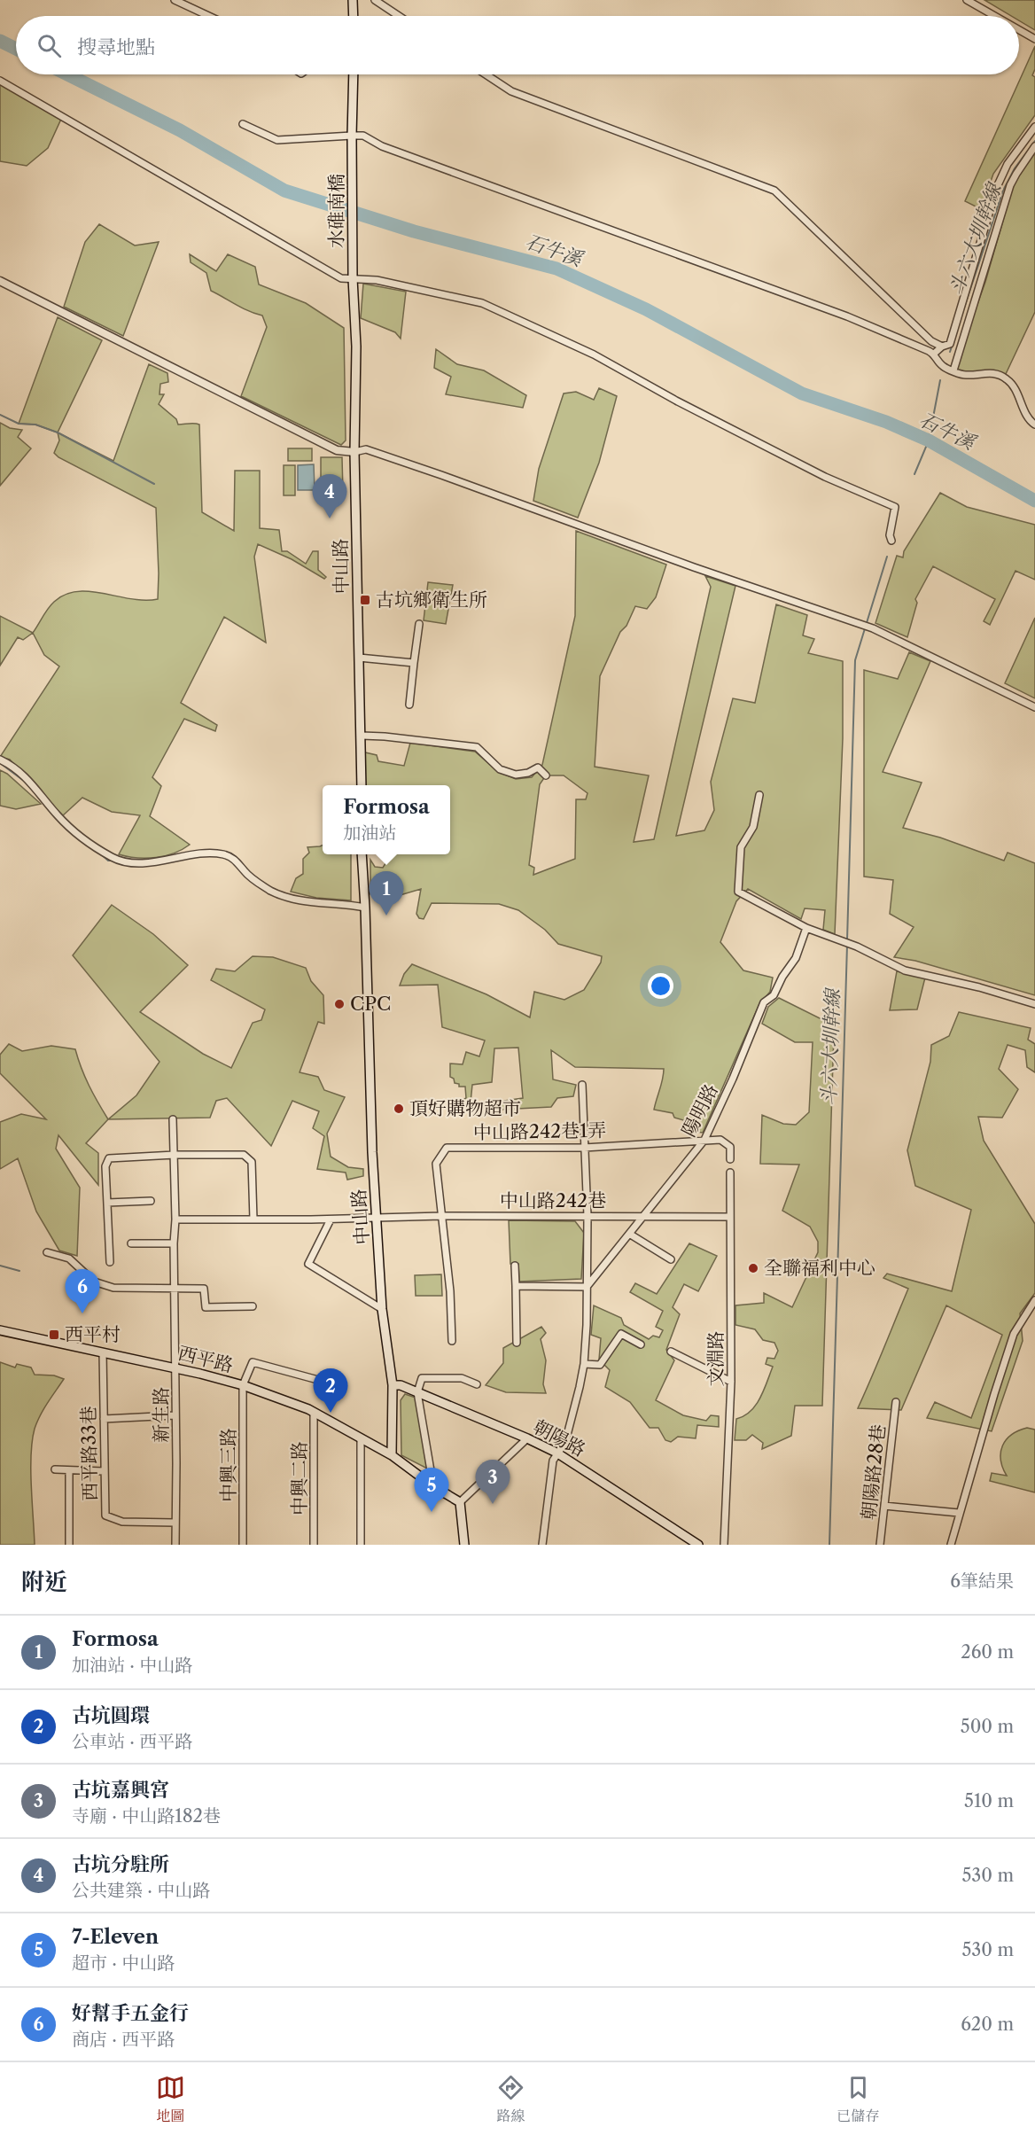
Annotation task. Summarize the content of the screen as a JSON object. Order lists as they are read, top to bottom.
{
  "streets": {
    "main road": [
      "水碓南橋",
      "中山路",
      "西平路",
      "朝陽路"
    ],
    "street": [
      "陽明路",
      "中山路242巷1弄",
      "中山路242巷",
      "文淵路",
      "新生路",
      "西平路33巷",
      "中興三路",
      "朝陽路28巷",
      "中興二路"
    ]
  },
  "crossings": [
    ["水碓南橋", "中山路"],
    ["中山路", "中山路242巷"],
    ["中山路", "西平路"],
    ["中山路", "朝陽路"],
    ["陽明路", "中山路242巷1弄"],
    ["陽明路", "中山路242巷"],
    ["中山路242巷1弄", "中山路242巷"],
    ["中山路242巷", "文淵路"],
    ["中山路242巷", "新生路"],
    ["西平路", "新生路"],
    ["西平路", "西平路33巷"],
    ["西平路", "中興三路"],
    ["西平路", "中興二路"],
    ["新生路", "西平路33巷"]
  ],
  "water": ["斗六大圳幹線", "石牛溪"],
  "places": {
    "transit": ["古坑鄉衛生所", "西平村"],
    "other": ["CPC", "頂好購物超市", "全聯福利中心"]
  },
  "page": {
    "search": "搜尋地點",
    "pins": [
      "4",
      "1",
      "6",
      "2",
      "3",
      "5"
    ],
    "popup": ["Formosa", "加油站"],
    "heading": ["附近", "6筆結果"],
    "list": [
      {
        "mark": "1",
        "name": "Formosa",
        "note": "加油站 · 中山路",
        "value": "260 m"
      },
      {
        "mark": "2",
        "name": "古坑圓環",
        "note": "公車站 · 西平路",
        "value": "500 m"
      },
      {
        "mark": "3",
        "name": "古坑嘉興宮",
        "note": "寺廟 · 中山路182巷",
        "value": "510 m"
      },
      {
        "mark": "4",
        "name": "古坑分駐所",
        "note": "公共建築 · 中山路",
        "value": "530 m"
      },
      {
        "mark": "5",
        "name": "7-Eleven",
        "note": "超市 · 中山路",
        "value": "530 m"
      },
      {
        "mark": "6",
        "name": "好幫手五金行",
        "note": "商店 · 西平路",
        "value": "620 m"
      }
    ],
    "nav": ["地圖", "路線", "已儲存"]
  }
}
